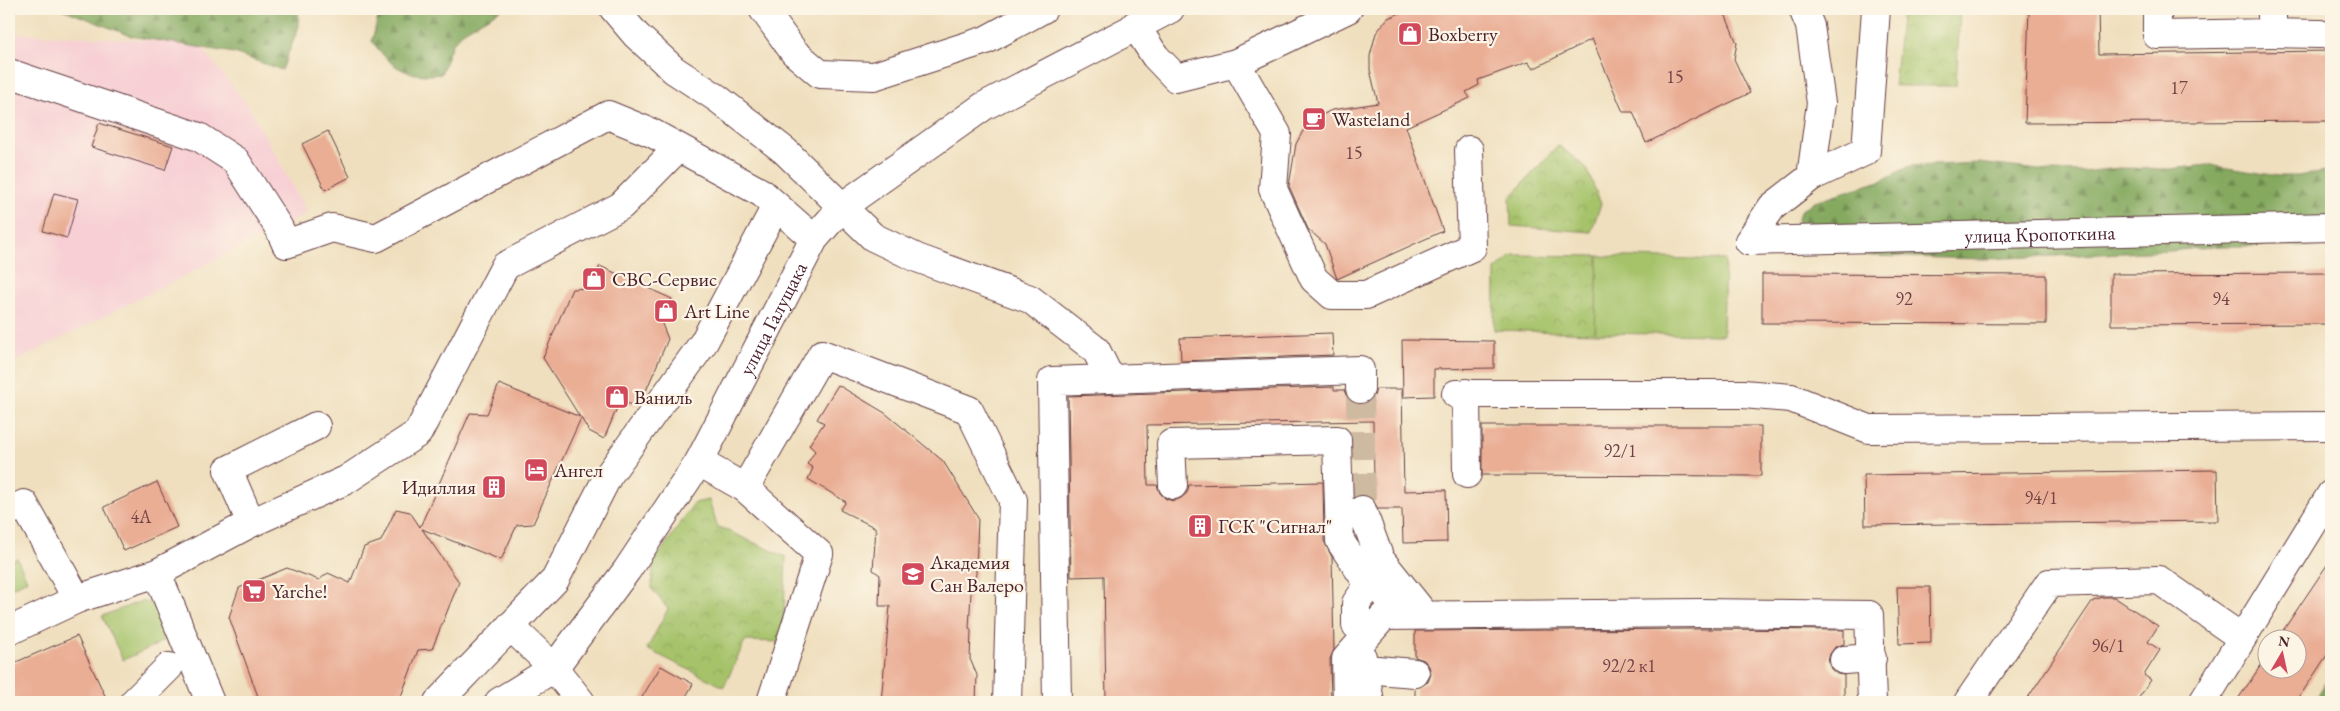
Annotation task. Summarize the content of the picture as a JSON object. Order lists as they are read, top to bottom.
{
  "streets": {
    "street": ["улица Кропоткина", "улица Галущака"]
  },
  "places": {
    "shop": [
      "Boxberry",
      "СВС-Сервис",
      "Art Line",
      "Ваниль"
    ],
    "cafe": ["Wasteland"],
    "hotel": ["Ангел"],
    "building": ["Идиллия", "ГСК \"Сигнал\""],
    "school or university": ["Академия Сан Валеро"],
    "supermarket": ["Yarche!"]
  },
  "house_numbers": [
    "15",
    "17",
    "15",
    "92",
    "94",
    "92/1",
    "94/1",
    "4А",
    "96/1",
    "92/2 к1"
  ],
  "north": "top"
}
